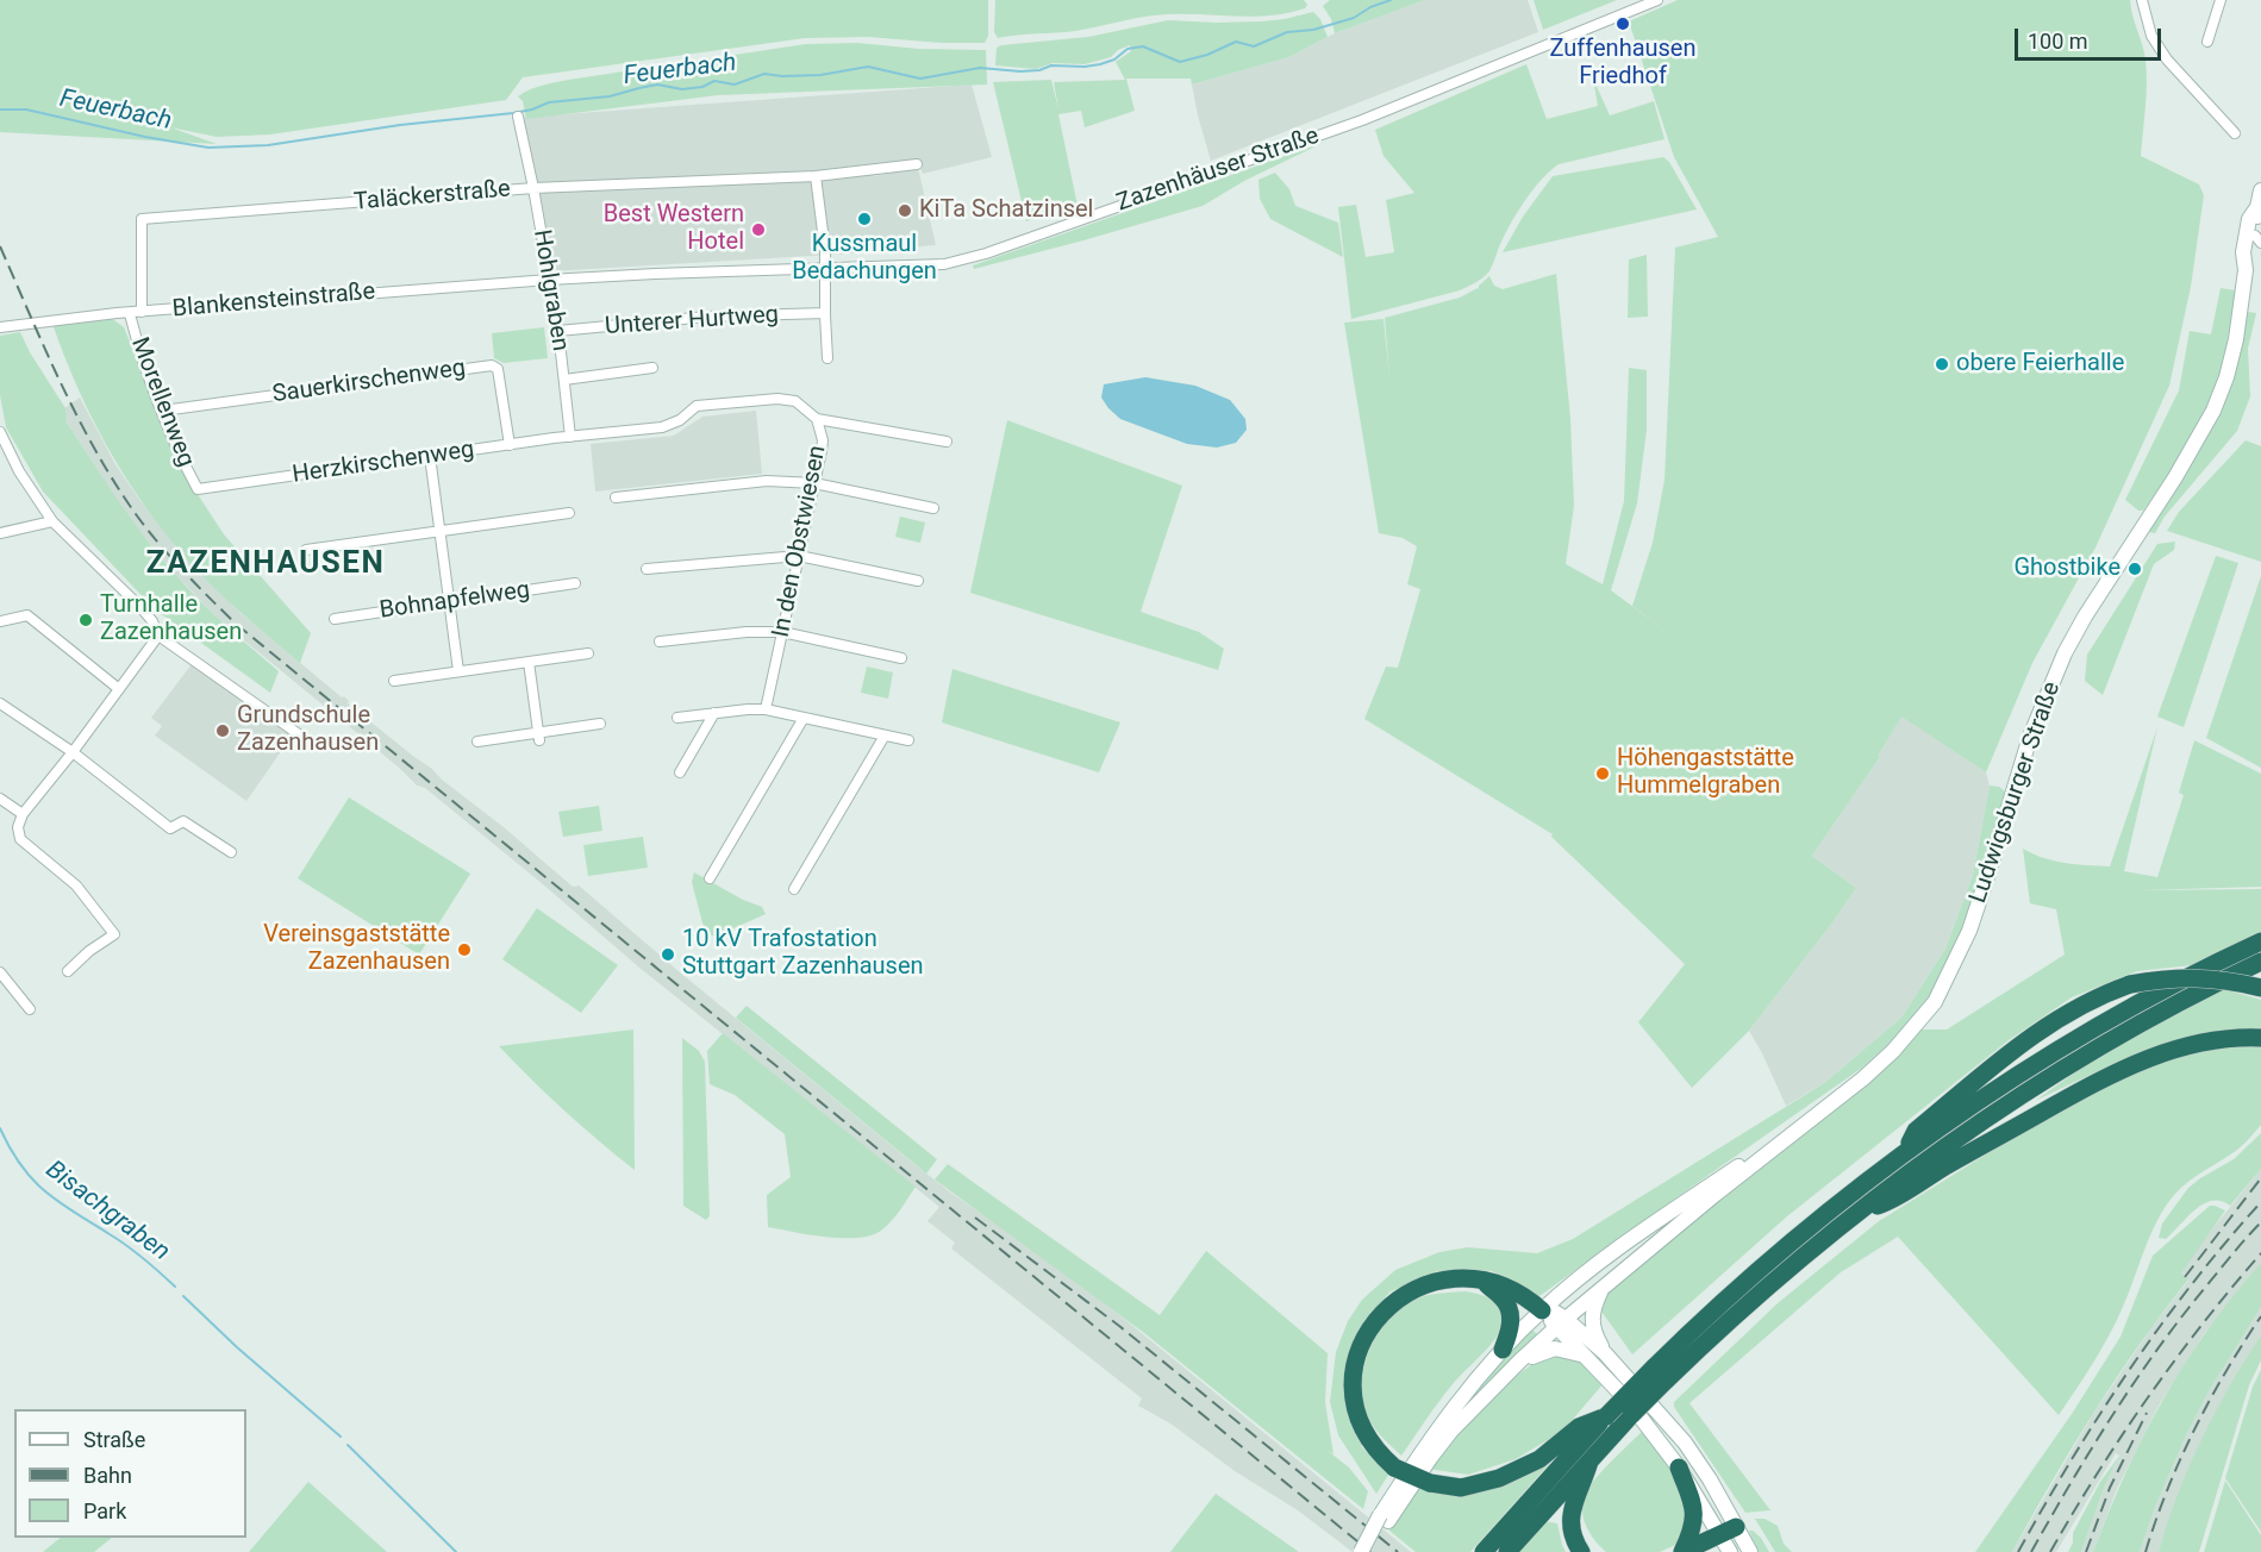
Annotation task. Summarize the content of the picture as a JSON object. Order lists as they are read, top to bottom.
{
  "streets": {
    "main road": ["Ludwigsburger Straße"],
    "street": [
      "Zazenhäuser Straße",
      "Taläckerstraße",
      "Hohlgraben",
      "Blankensteinstraße",
      "Unterer Hurtweg",
      "Sauerkirschenweg",
      "Morellenweg",
      "Herzkirschenweg",
      "In den Obstwiesen",
      "Bohnapfelweg"
    ]
  },
  "crossings": [
    ["Zazenhäuser Straße", "Hohlgraben"],
    ["Zazenhäuser Straße", "Blankensteinstraße"],
    ["Taläckerstraße", "Hohlgraben"],
    ["Taläckerstraße", "Blankensteinstraße"],
    ["Hohlgraben", "Blankensteinstraße"],
    ["Hohlgraben", "Unterer Hurtweg"],
    ["Hohlgraben", "Herzkirschenweg"],
    ["Hohlgraben", "In den Obstwiesen"],
    ["Blankensteinstraße", "Morellenweg"],
    ["Sauerkirschenweg", "Morellenweg"],
    ["Sauerkirschenweg", "Herzkirschenweg"],
    ["Morellenweg", "Herzkirschenweg"],
    ["Herzkirschenweg", "In den Obstwiesen"]
  ],
  "districts": ["ZAZENHAUSEN"],
  "water": ["Feuerbach", "Bisachgraben"],
  "places": [
    "Zuffenhausen Friedhof",
    "KiTa Schatzinsel",
    "Kussmaul Bedachungen",
    "Best Western Hotel",
    "obere Feierhalle",
    "Ghostbike",
    "Turnhalle Zazenhausen",
    "Grundschule Zazenhausen",
    "Höhengaststätte Hummelgraben",
    "Vereinsgaststätte Zazenhausen",
    "10 kV Trafostation Stuttgart Zazenhausen"
  ],
  "legend": ["Straße", "Bahn", "Park"],
  "scale_bar": "100 m"
}
